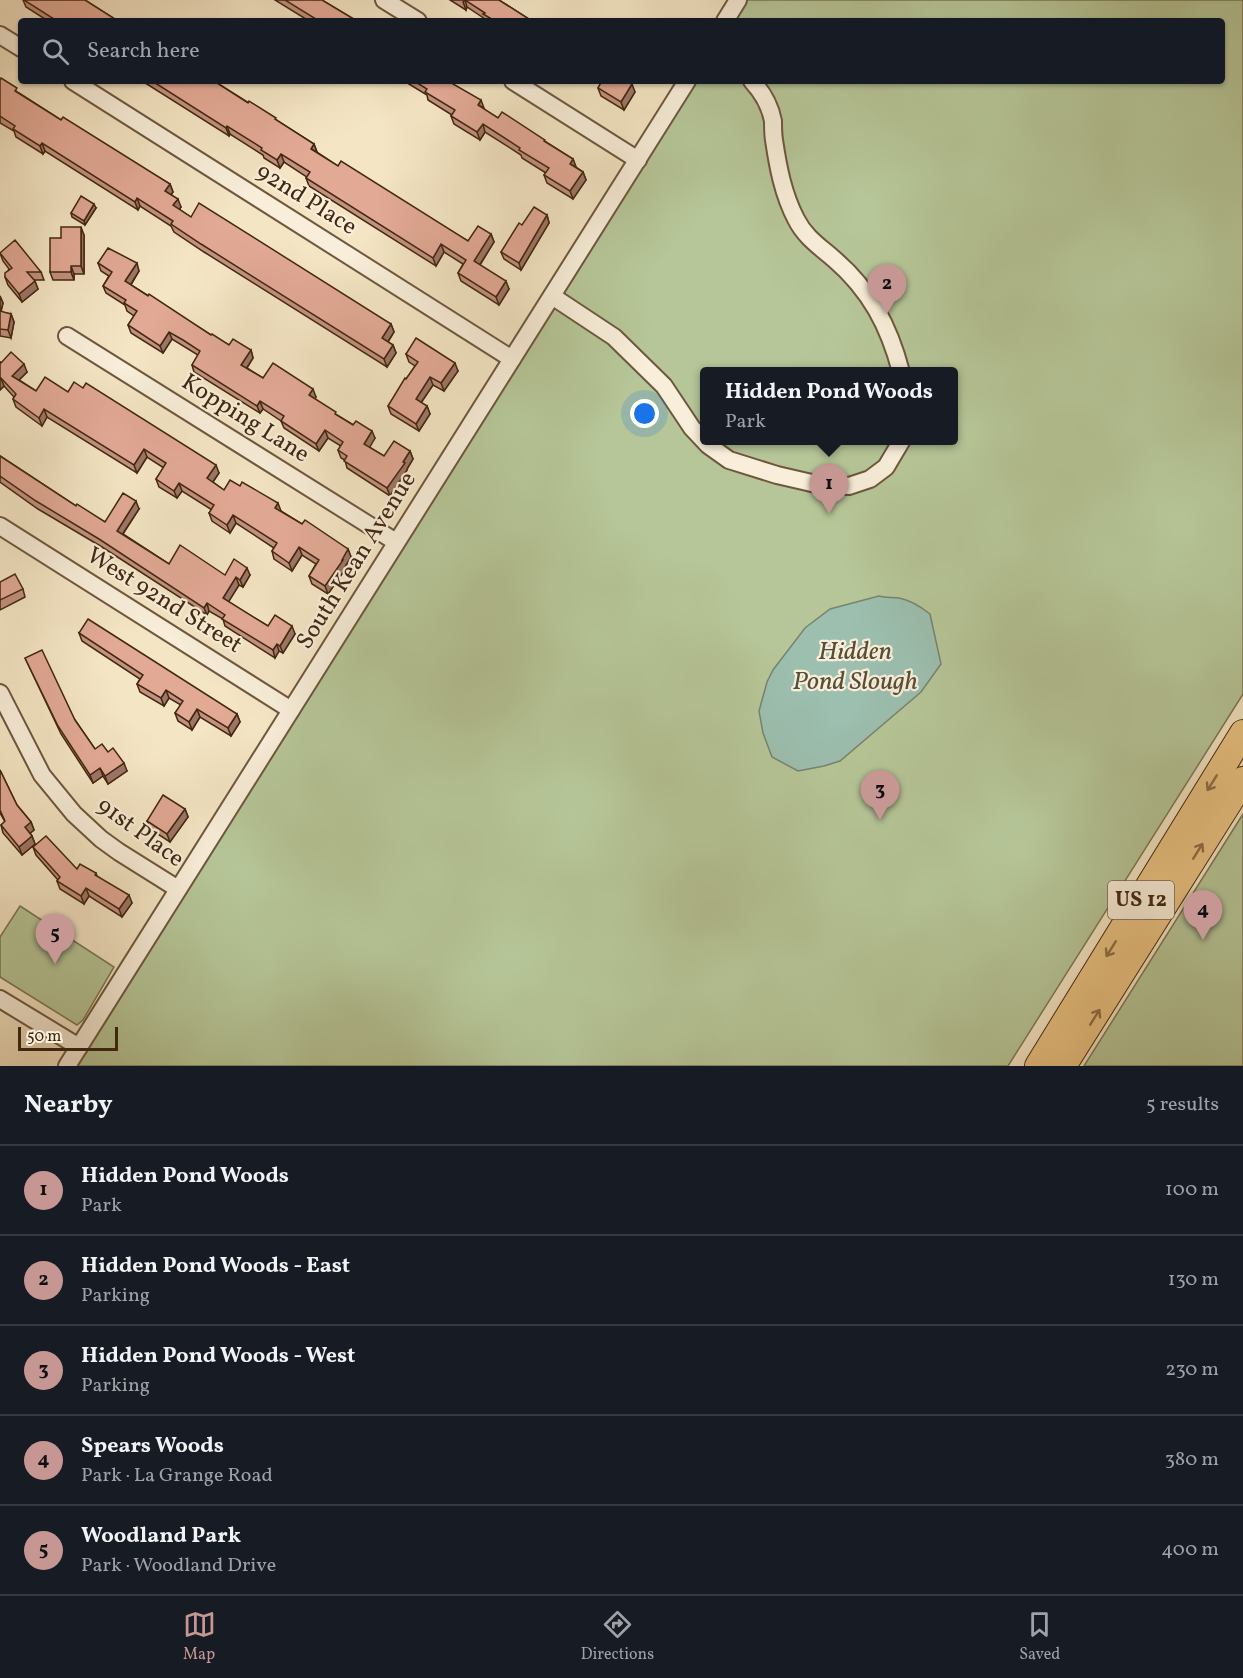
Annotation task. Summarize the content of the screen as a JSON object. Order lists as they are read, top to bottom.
{
  "streets": {
    "highway": ["US 12"],
    "street": [
      "92nd Place",
      "Kopping Lane",
      "South Kean Avenue",
      "West 92nd Street",
      "91st Place"
    ]
  },
  "crossings": [
    ["92nd Place", "South Kean Avenue"],
    ["Kopping Lane", "South Kean Avenue"],
    ["South Kean Avenue", "West 92nd Street"],
    ["South Kean Avenue", "91st Place"]
  ],
  "water": ["Hidden Pond Slough"],
  "scale_bar": "50 m",
  "page": {
    "search": "Search here",
    "pins": [
      "2",
      "1",
      "3",
      "4",
      "5"
    ],
    "popup": ["Hidden Pond Woods", "Park"],
    "scale": "50 m",
    "heading": ["Nearby", "5 results"],
    "list": [
      {
        "mark": "1",
        "name": "Hidden Pond Woods",
        "note": "Park",
        "value": "100 m"
      },
      {
        "mark": "2",
        "name": "Hidden Pond Woods - East",
        "note": "Parking",
        "value": "130 m"
      },
      {
        "mark": "3",
        "name": "Hidden Pond Woods - West",
        "note": "Parking",
        "value": "230 m"
      },
      {
        "mark": "4",
        "name": "Spears Woods",
        "note": "Park · La Grange Road",
        "value": "380 m"
      },
      {
        "mark": "5",
        "name": "Woodland Park",
        "note": "Park · Woodland Drive",
        "value": "400 m"
      }
    ],
    "nav": ["Map", "Directions", "Saved"]
  }
}
